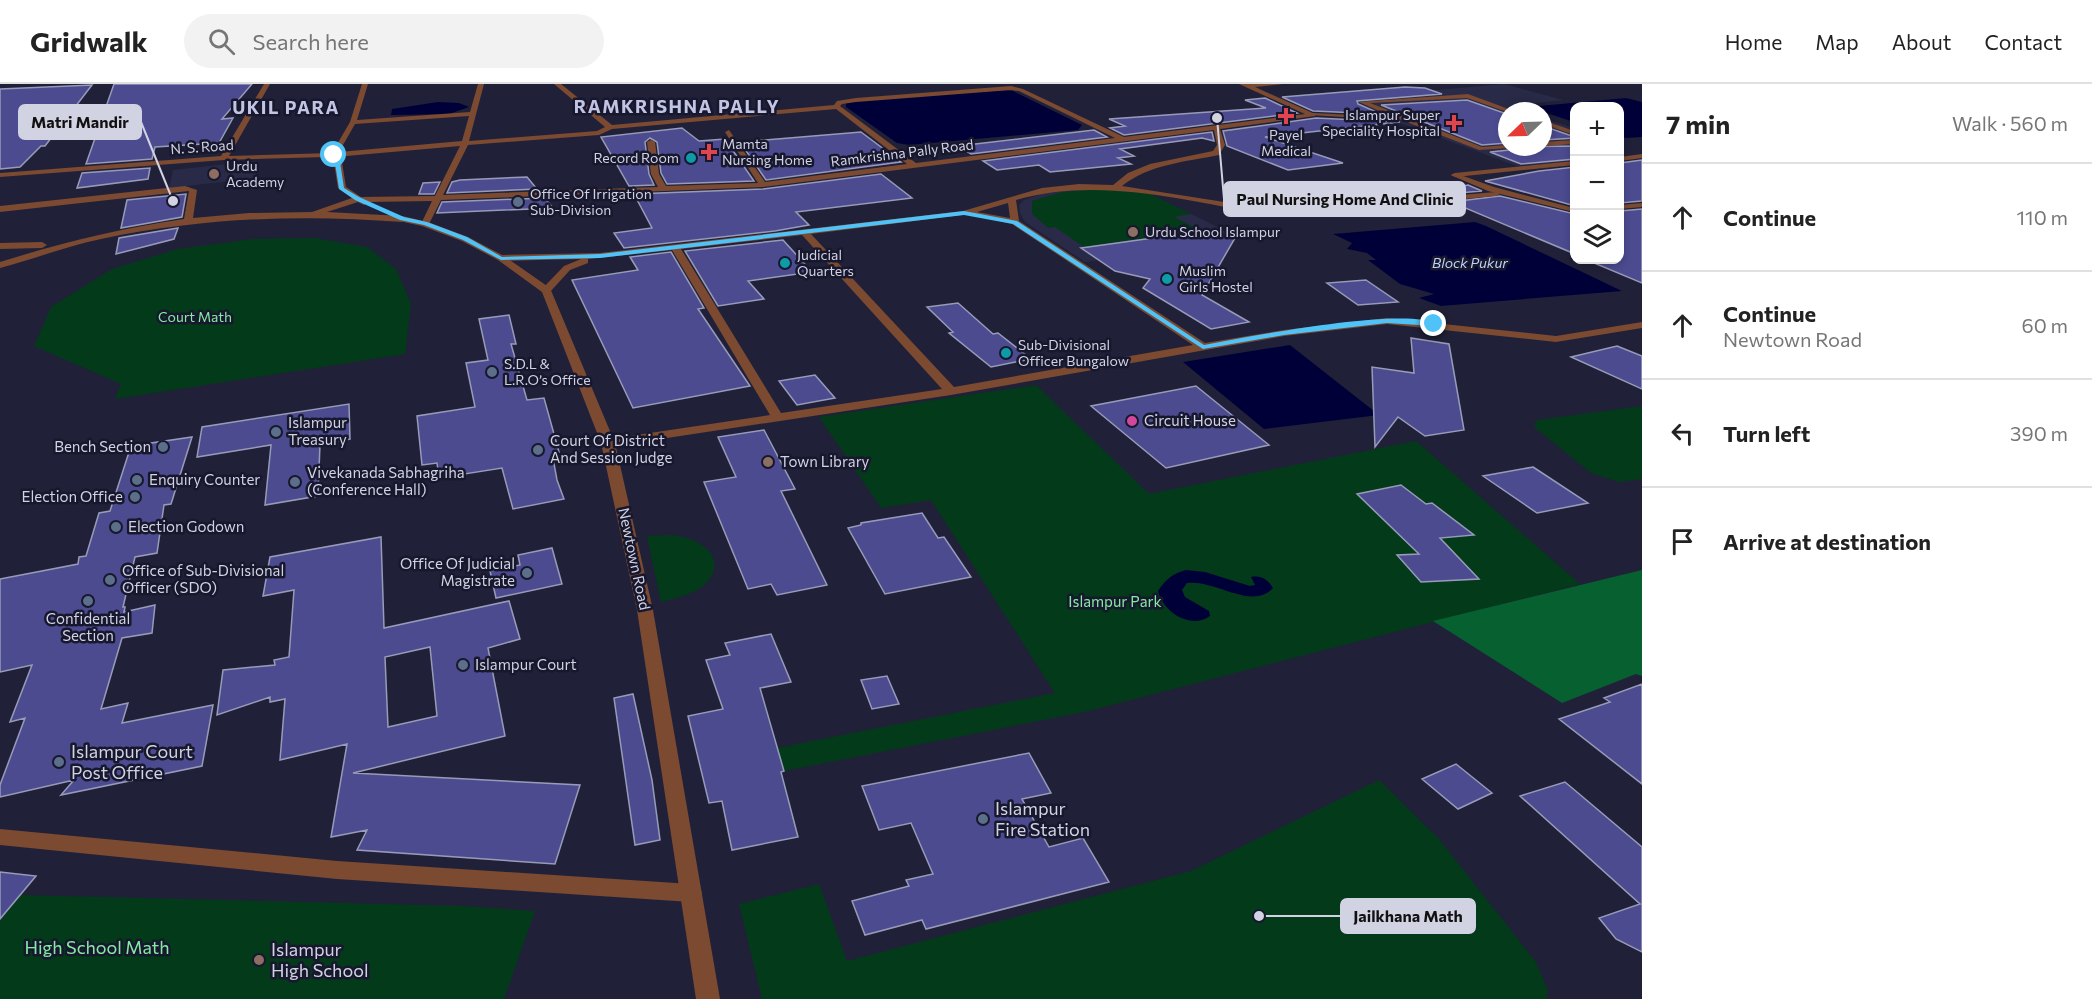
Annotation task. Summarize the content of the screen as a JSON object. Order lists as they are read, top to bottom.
{
  "streets": {
    "street": ["N. S. Road", "Ramkrishna Pally Road", "Newtown Road"]
  },
  "crossings": [
    ["N. S. Road", "Ramkrishna Pally Road"]
  ],
  "districts": ["RAMKRISHNA PALLY", "UKIL PARA"],
  "water": ["Block Pukur"],
  "parks": ["Court Math", "Islampur Park", "High School Math"],
  "places": {
    "health": ["Payel Medical", "Islampur Super Speciality Hospital", "Mamta Nursing Home"],
    "other": [
      "Paul Nursing Home And Clinic",
      "Record Room",
      "Urdu Academy",
      "Matri Mandir",
      "Office Of Irrigation Sub-Division",
      "Urdu School Islampur",
      "Judicial Quarters",
      "Muslim Girls Hostel",
      "Sub-Divisional Officer Bungalow",
      "S.D.L & L.R.O’s Office",
      "Circuit House",
      "Islampur Treasury",
      "Bench Section",
      "Court Of District And Session Judge",
      "Town Library",
      "Enquiry Counter",
      "Vivekanada Sabhagriha (Conference Hall)",
      "Election Office",
      "Election Godown",
      "Office Of Judicial Magistrate",
      "Office of Sub-Divisional Officer (SDO)",
      "Confidential Section",
      "Islampur Court",
      "Islampur Court Post Office",
      "Islampur Fire Station",
      "Jailkhana Math",
      "Islampur High School"
    ]
  },
  "north": "bottom left",
  "page": {
    "header": "Gridwalk",
    "search": "Search here",
    "nav": [
      "Home",
      "Map",
      "About",
      "Contact"
    ],
    "heading": ["7 min", "Walk · 560 m"],
    "map_buttons": ["+", "−"],
    "list": [
      ["Continue", "110 m"],
      ["Continue", "Newtown Road", "60 m"],
      ["Turn left", "390 m"],
      "Arrive at destination"
    ]
  }
}
